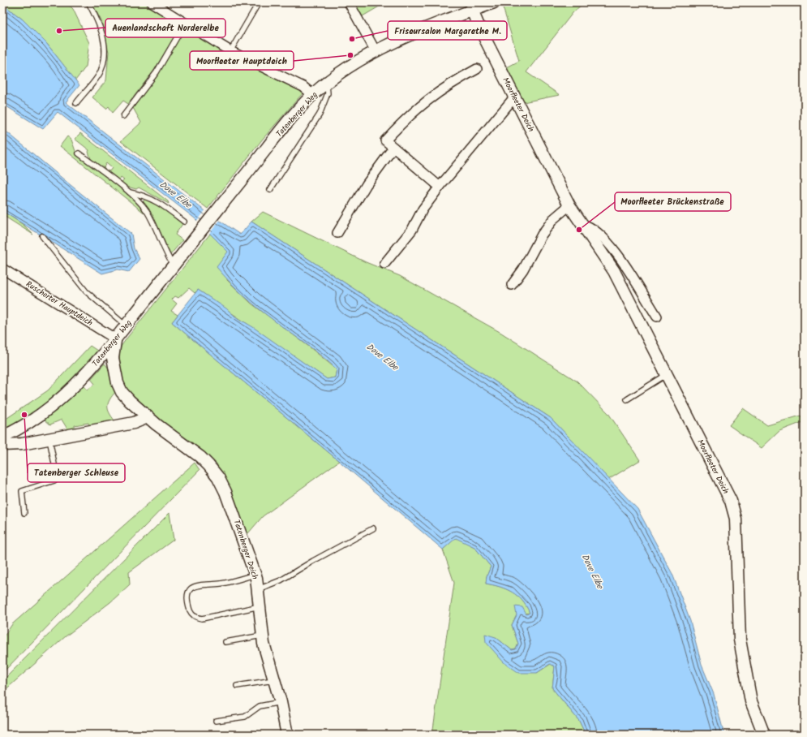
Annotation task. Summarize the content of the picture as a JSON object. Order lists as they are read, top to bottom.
{
  "streets": {
    "street": [
      "Moorfleeter Deich",
      "Tatenberger Weg",
      "Ruschorter Hauptdeich",
      "Tatenberger Deich"
    ]
  },
  "crossings": [
    ["Moorfleeter Deich", "Tatenberger Weg"],
    ["Tatenberger Weg", "Ruschorter Hauptdeich"],
    ["Tatenberger Weg", "Tatenberger Deich"],
    ["Ruschorter Hauptdeich", "Tatenberger Deich"]
  ],
  "water": ["Dove Elbe"],
  "places": [
    "Auenlandschaft Norderelbe",
    "Friseursalon Margarethe M.",
    "Moorfleeter Hauptdeich",
    "Moorfleeter Brückenstraße",
    "Tatenberger Schleuse"
  ]
}
